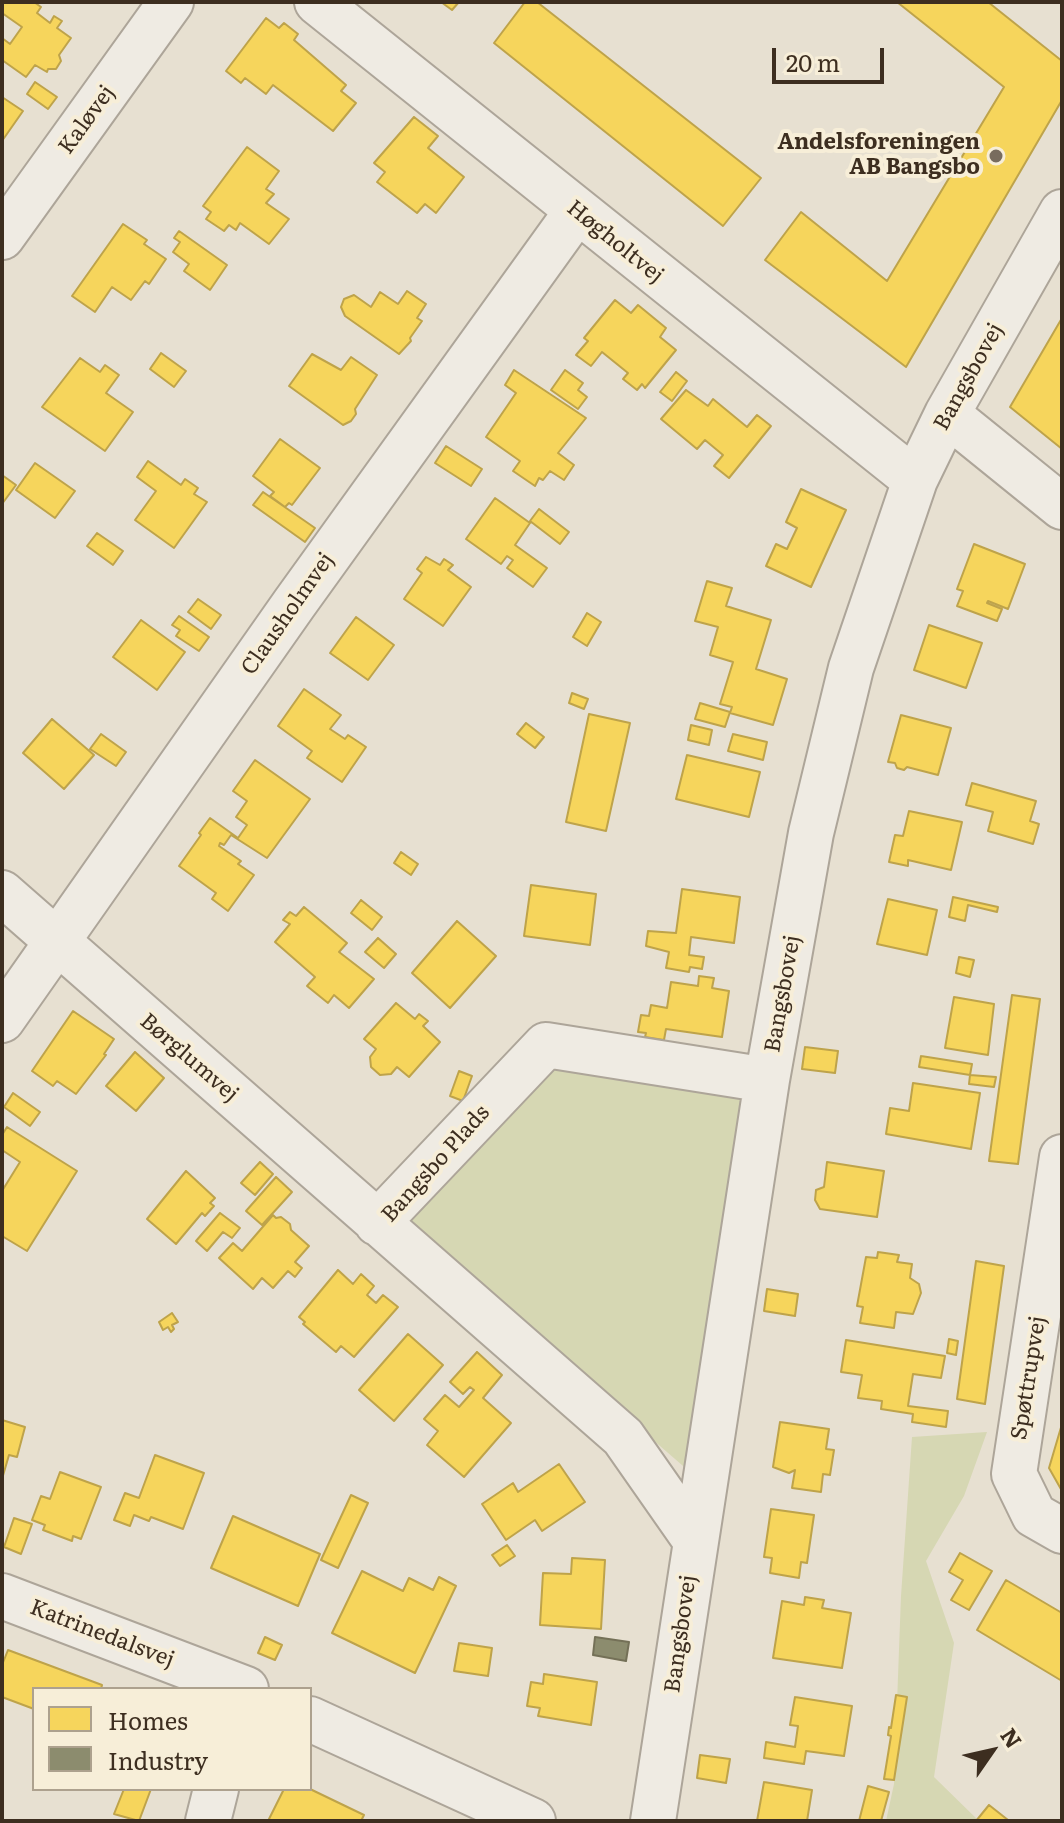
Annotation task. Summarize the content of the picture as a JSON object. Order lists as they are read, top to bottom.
{
  "streets": {
    "street": [
      "Kaløvej",
      "Høgholtvej",
      "Bangsbovej",
      "Clausholmvej",
      "Børglumvej",
      "Bangsbo Plads",
      "Spøttrupvej",
      "Katrinedalsvej"
    ]
  },
  "crossings": [
    ["Høgholtvej", "Bangsbovej"],
    ["Høgholtvej", "Clausholmvej"],
    ["Bangsbovej", "Bangsbo Plads"],
    ["Clausholmvej", "Børglumvej"],
    ["Børglumvej", "Bangsbo Plads"]
  ],
  "places": ["Andelsforeningen AB Bangsbo"],
  "legend": ["Homes", "Industry"],
  "scale_bar": "20 m",
  "north": "top right"
}
